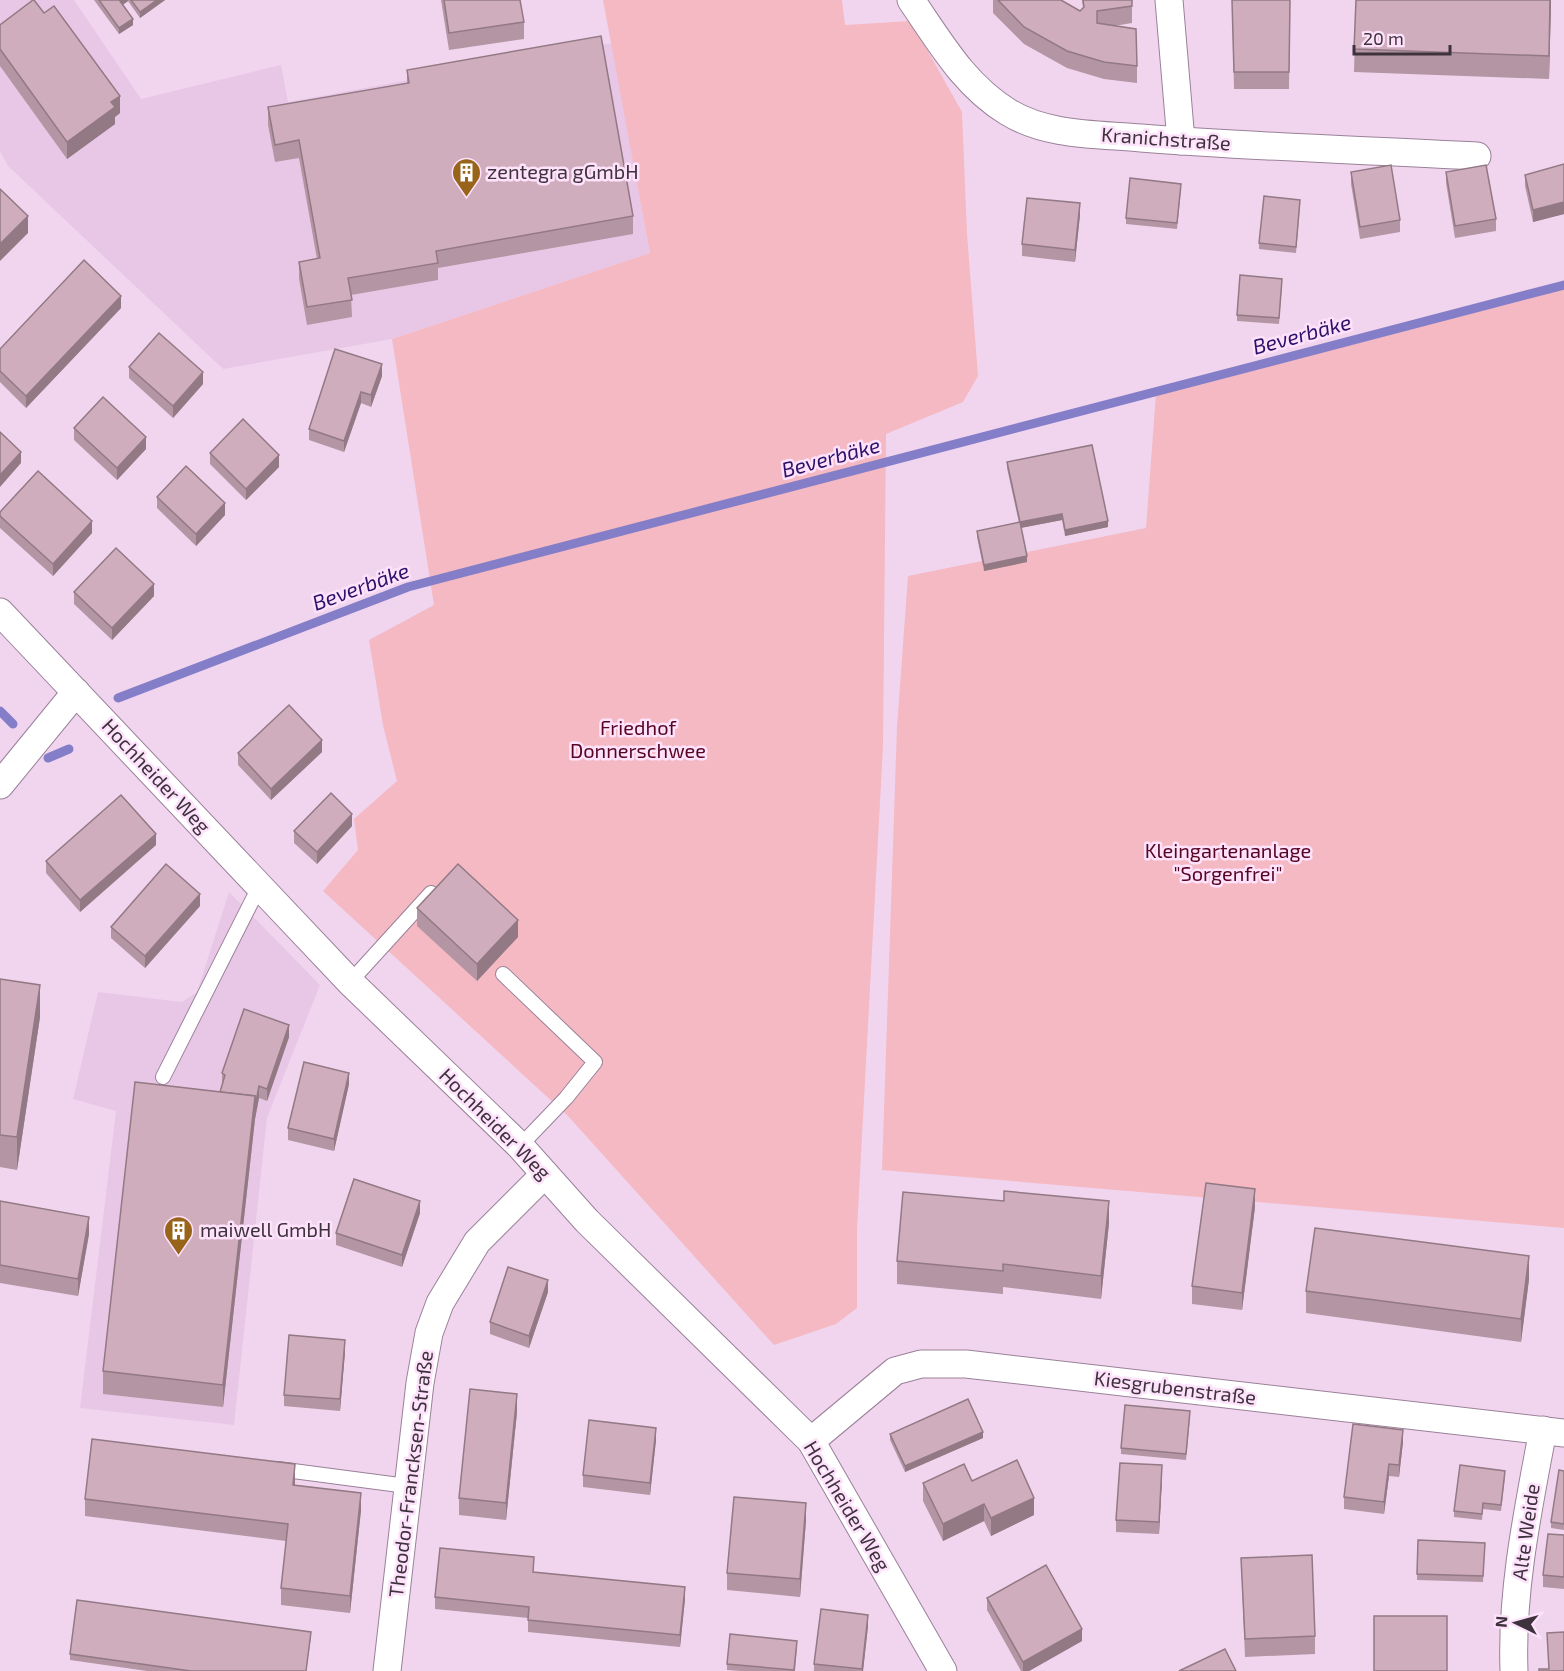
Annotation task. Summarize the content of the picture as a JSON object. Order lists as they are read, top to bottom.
{
  "streets": {
    "street": [
      "Kranichstraße",
      "Hochheider Weg",
      "Kiesgrubenstraße",
      "Theodor-Francksen-Straße",
      "Alte Weide"
    ]
  },
  "crossings": [
    ["Hochheider Weg", "Kiesgrubenstraße"],
    ["Hochheider Weg", "Theodor-Francksen-Straße"],
    ["Kiesgrubenstraße", "Alte Weide"]
  ],
  "water": ["Beverbäke"],
  "parks": ["Friedhof Donnerschwee", "Kleingartenanlage \"Sorgenfrei\""],
  "places": {
    "building": ["zentegra gGmbH", "maiwell GmbH"]
  },
  "scale_bar": "20 m",
  "north": "left"
}
